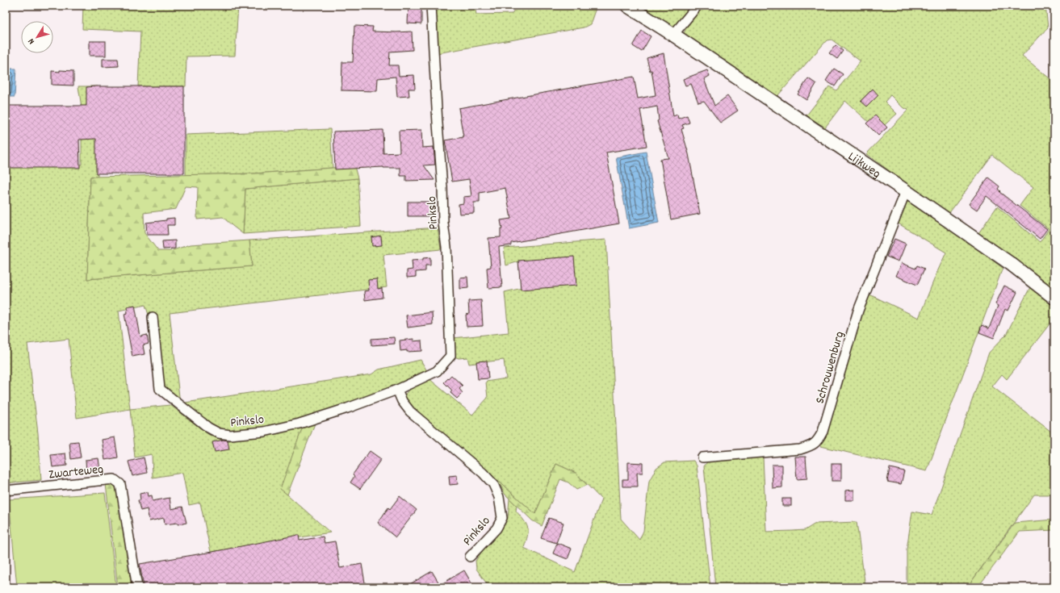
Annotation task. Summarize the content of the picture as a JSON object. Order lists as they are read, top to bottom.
{
  "streets": {
    "street": [
      "Lijkweg",
      "Pinkslo",
      "Schrouwenburg",
      "Zwarteweg"
    ]
  },
  "crossings": [
    ["Lijkweg", "Schrouwenburg"]
  ],
  "north": "bottom left"
}
